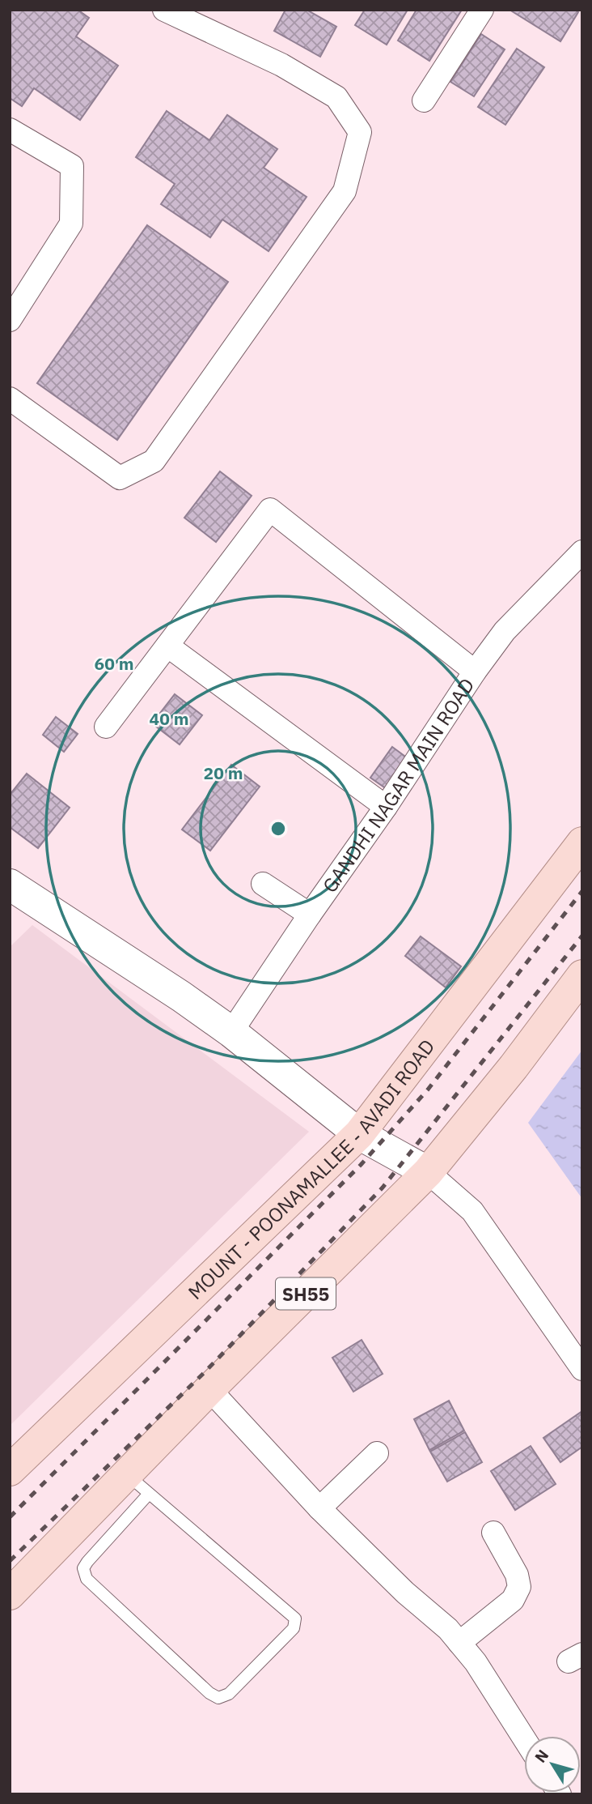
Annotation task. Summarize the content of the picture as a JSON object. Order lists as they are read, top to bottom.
{
  "streets": {
    "main road": ["MOUNT - POONAMALLEE - AVADI ROAD", "SH55"],
    "street": ["GANDHI NAGAR MAIN ROAD"]
  },
  "north": "top left",
  "rings": ["60 m", "40 m", "20 m"]
}
